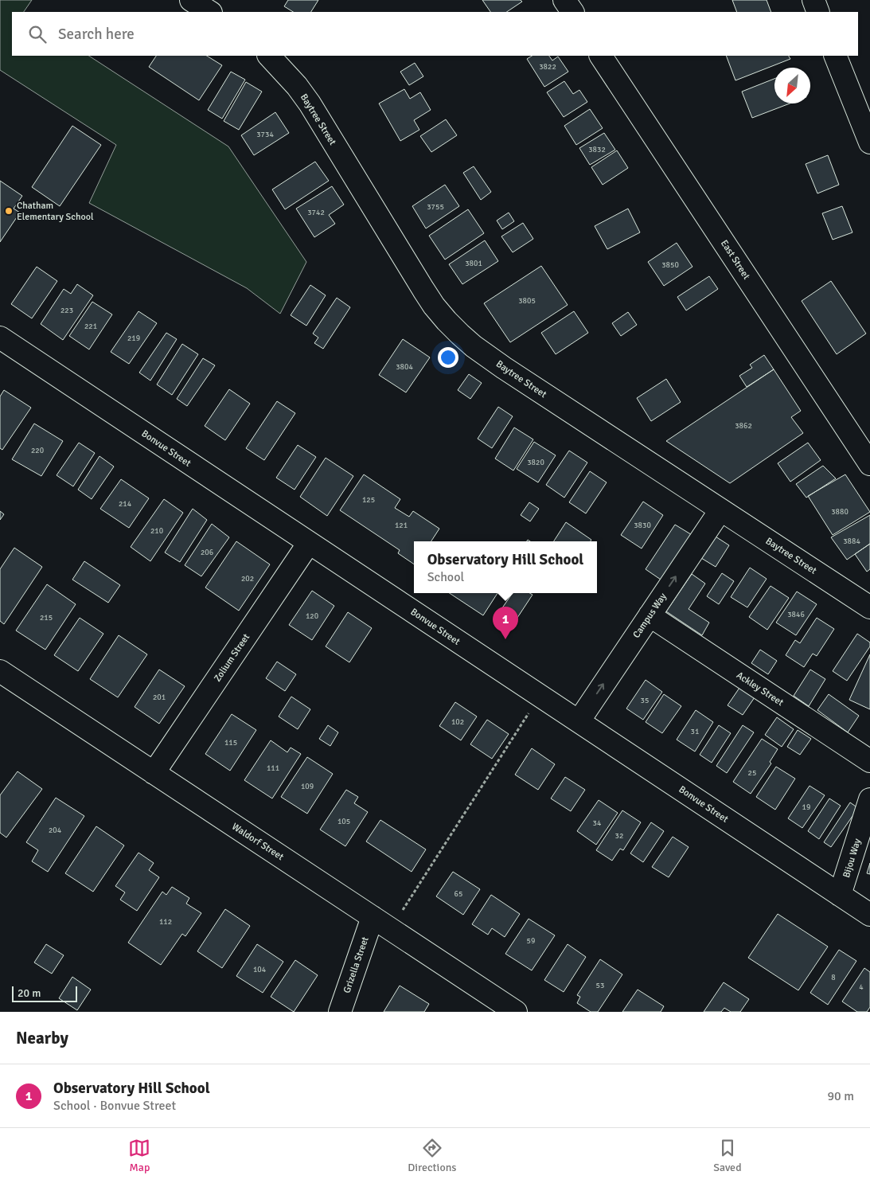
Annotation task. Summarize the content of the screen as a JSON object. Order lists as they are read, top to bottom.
{
  "streets": {
    "street": [
      "Baytree Street",
      "East Street",
      "Bonvue Street",
      "Campus Way",
      "Zolium Street",
      "Ackley Street",
      "Waldorf Street",
      "Bijou Way",
      "Grizella Street"
    ]
  },
  "crossings": [
    ["Baytree Street", "Campus Way"],
    ["Bonvue Street", "Campus Way"],
    ["Bonvue Street", "Zolium Street"],
    ["Bonvue Street", "Bijou Way"],
    ["Campus Way", "Ackley Street"],
    ["Zolium Street", "Waldorf Street"],
    ["Waldorf Street", "Grizella Street"]
  ],
  "one_way": ["Campus Way"],
  "places": ["Chatham Elementary School"],
  "house_numbers": [
    "3822",
    "3734",
    "3832",
    "3755",
    "3742",
    "3801",
    "3850",
    "3805",
    "223",
    "221",
    "219",
    "3804",
    "3862",
    "220",
    "3820",
    "125",
    "214",
    "3880",
    "121",
    "3830",
    "210",
    "3884",
    "206",
    "202",
    "3846",
    "120",
    "215",
    "201",
    "35",
    "102",
    "31",
    "115",
    "111",
    "25",
    "109",
    "19",
    "105",
    "34",
    "204",
    "32",
    "65",
    "112",
    "59",
    "104",
    "8",
    "53",
    "4"
  ],
  "scale_bar": "20 m",
  "north": "bottom left",
  "page": {
    "search": "Search here",
    "popup": ["Observatory Hill School", "School"],
    "pins": "1",
    "scale": "20 m",
    "heading": "Nearby",
    "list": [
      {
        "mark": "1",
        "name": "Observatory Hill School",
        "note": "School · Bonvue Street",
        "value": "90 m"
      }
    ],
    "nav": ["Map", "Directions", "Saved"]
  }
}
